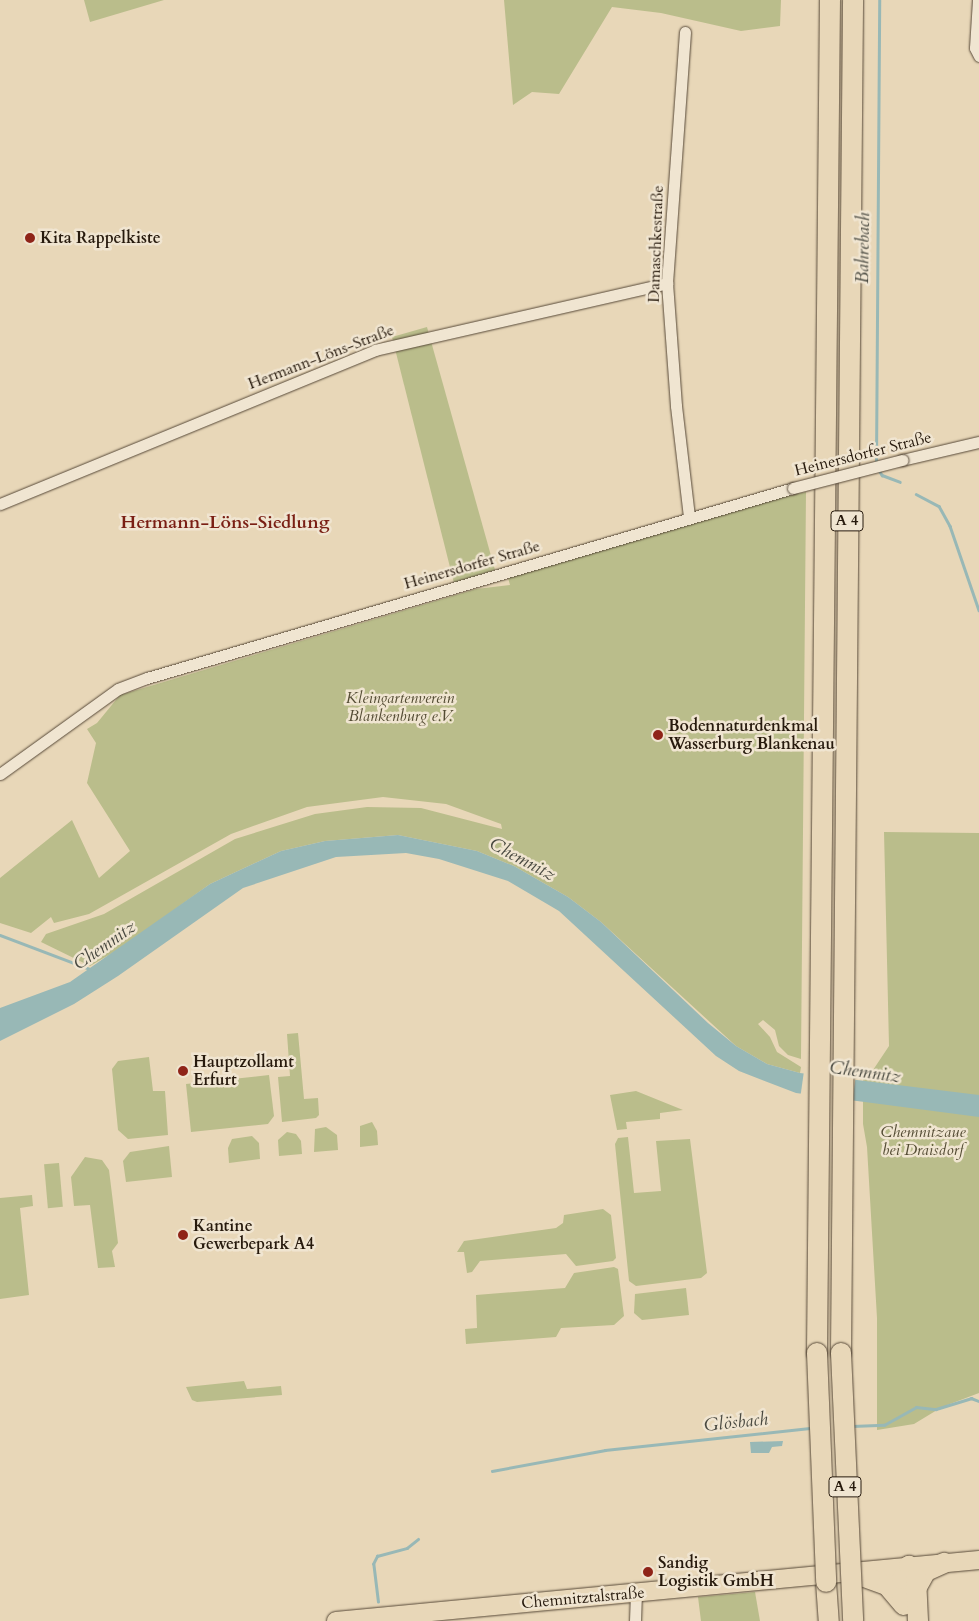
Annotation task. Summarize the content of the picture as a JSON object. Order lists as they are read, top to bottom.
{
  "streets": {
    "highway": ["A 4"],
    "main road": ["Chemnitztalstraße"],
    "street": ["Damaschkestraße", "Hermann-Löns-Straße", "Heinersdorfer Straße"]
  },
  "crossings": [
    ["Damaschkestraße", "Hermann-Löns-Straße"],
    ["Damaschkestraße", "Heinersdorfer Straße"]
  ],
  "districts": ["Hermann-Löns-Siedlung"],
  "water": ["Bahrebach", "Chemnitz", "Glösbach"],
  "parks": ["Kleingartenverein Blankenburg e.V.", "Chemnitzaue bei Draisdorf"],
  "places": [
    "Kita Rappelkiste",
    "Bodennaturdenkmal Wasserburg Blankenau",
    "Hauptzollamt Erfurt",
    "Kantine Gewerbepark A4",
    "Sandig Logistik GmbH"
  ]
}
